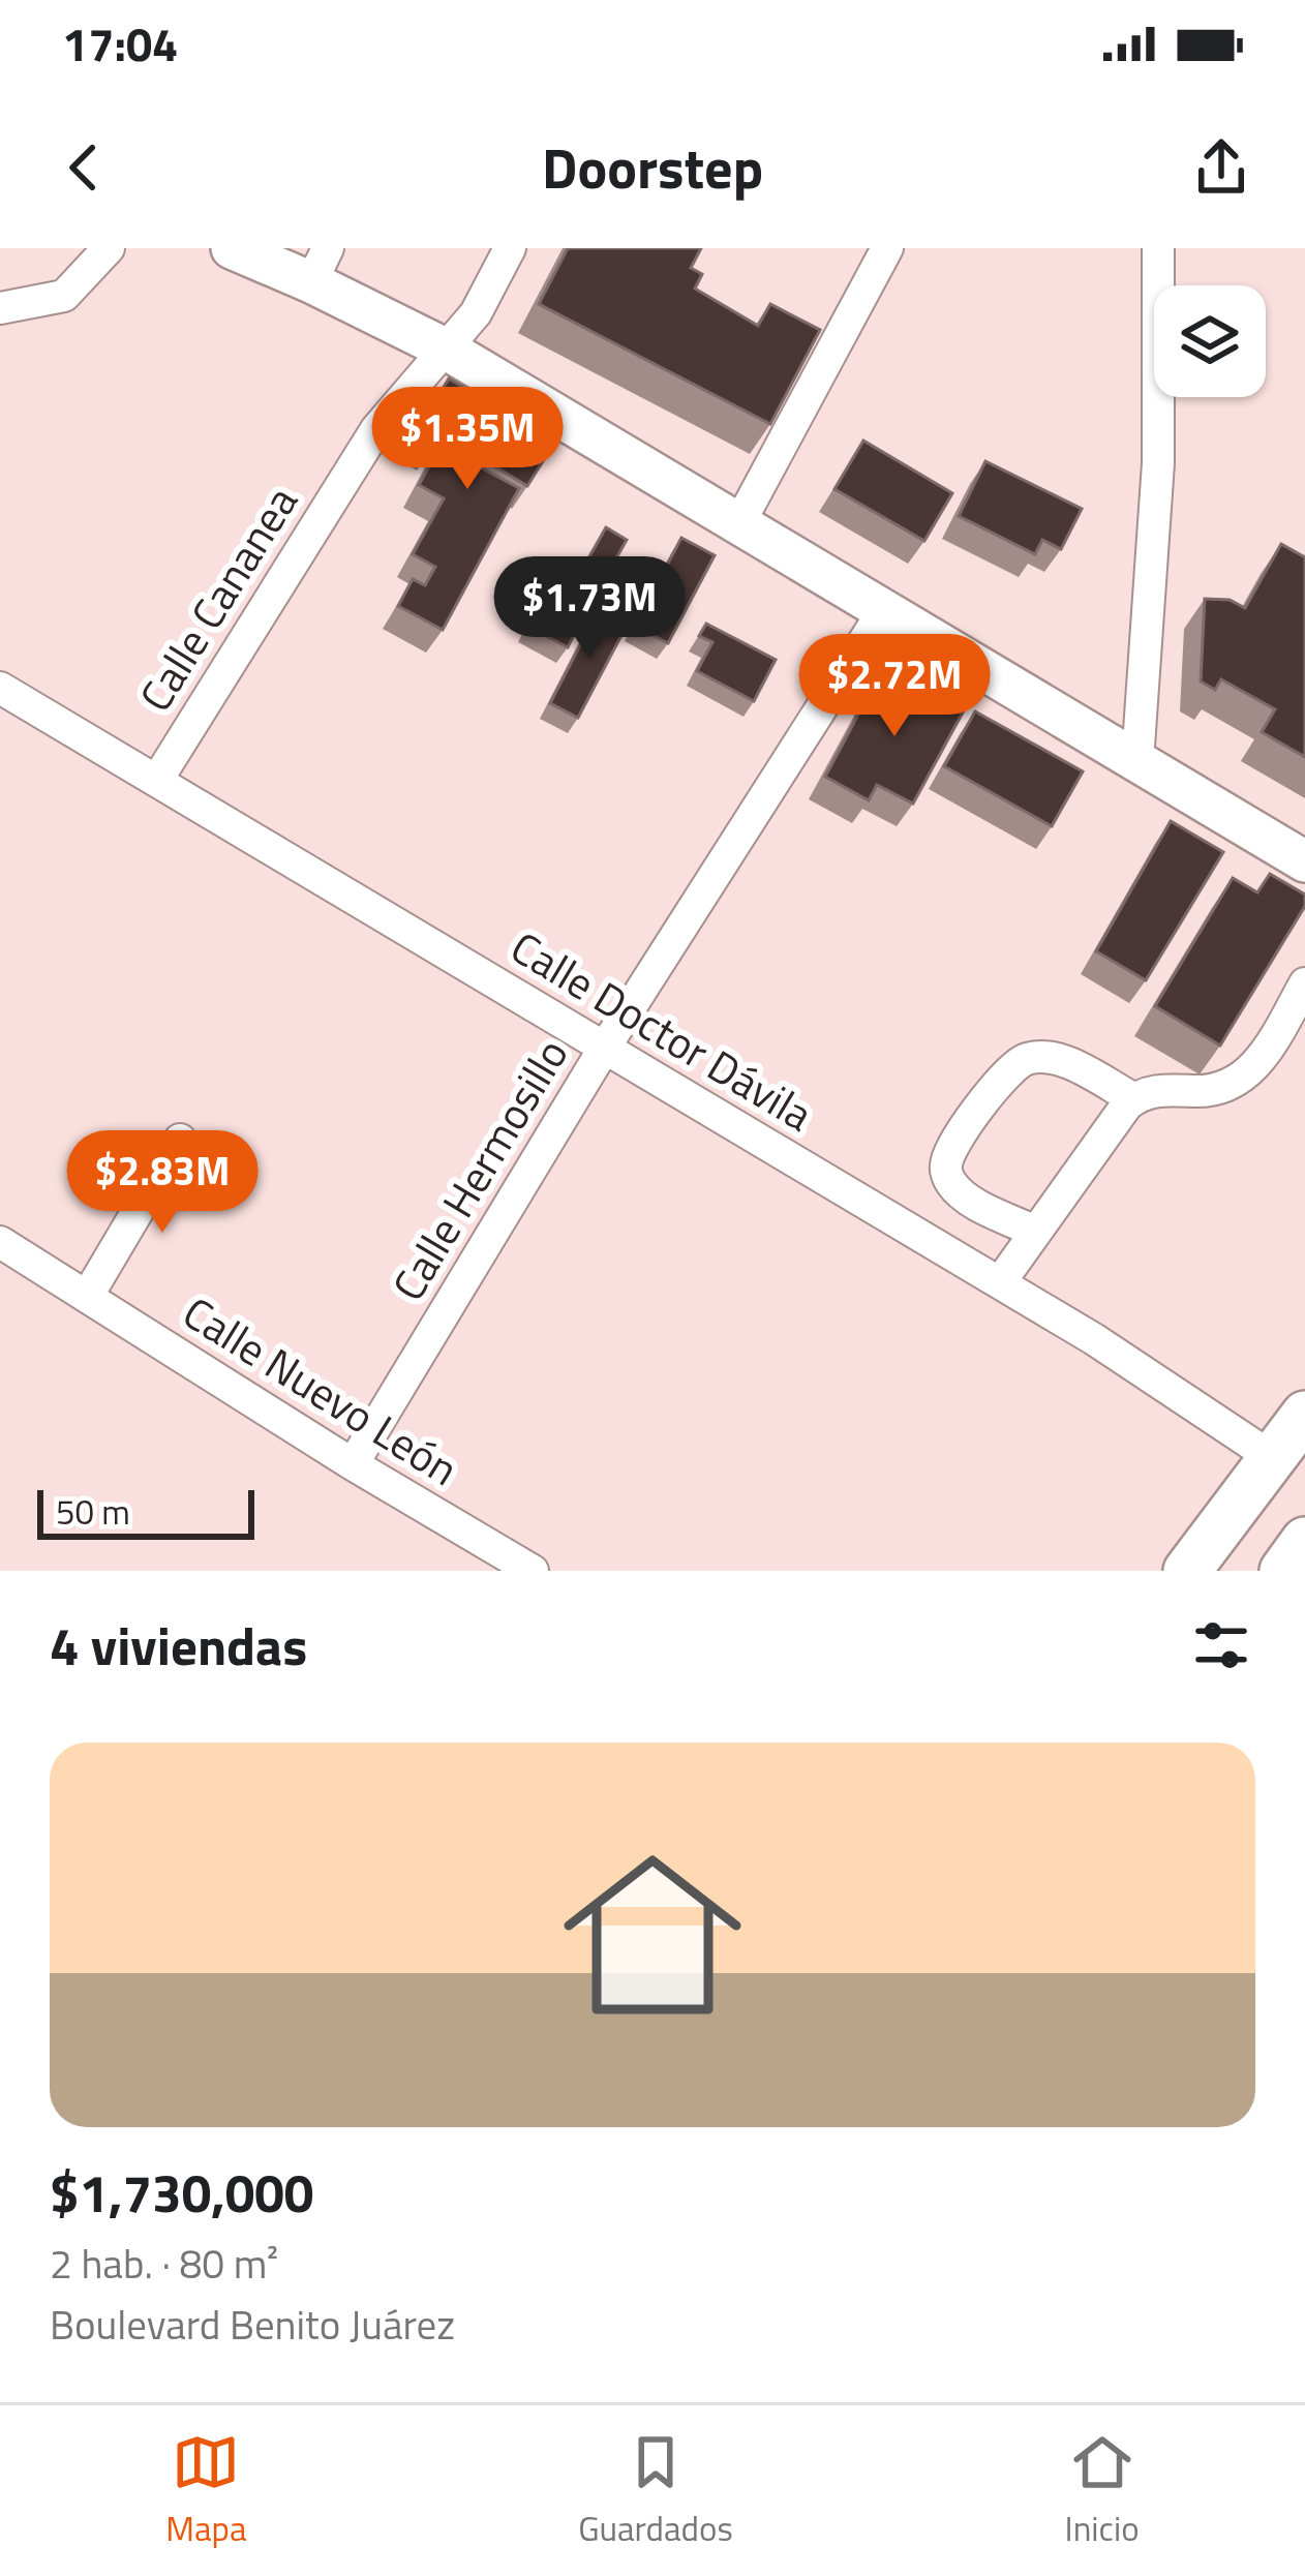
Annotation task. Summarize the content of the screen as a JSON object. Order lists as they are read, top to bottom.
{
  "streets": {
    "street": [
      "Calle Cananea",
      "Calle Doctor Dávila",
      "Calle Hermosillo",
      "Calle Nuevo León"
    ]
  },
  "crossings": [
    ["Calle Cananea", "Calle Doctor Dávila"],
    ["Calle Doctor Dávila", "Calle Hermosillo"],
    ["Calle Hermosillo", "Calle Nuevo León"]
  ],
  "scale_bar": "50 m",
  "page": {
    "status": "17:04",
    "header": "Doorstep",
    "price": [
      "$1.35M",
      "$1.73M",
      "$2.72M",
      "$2.83M"
    ],
    "scale": "50 m",
    "heading": "4 viviendas",
    "list": [
      {
        "name": "$1,730,000",
        "note": "2 hab. · 80 m² · Boulevard Benito Juárez"
      }
    ],
    "tabs": ["Mapa", "Guardados", "Inicio"]
  }
}
